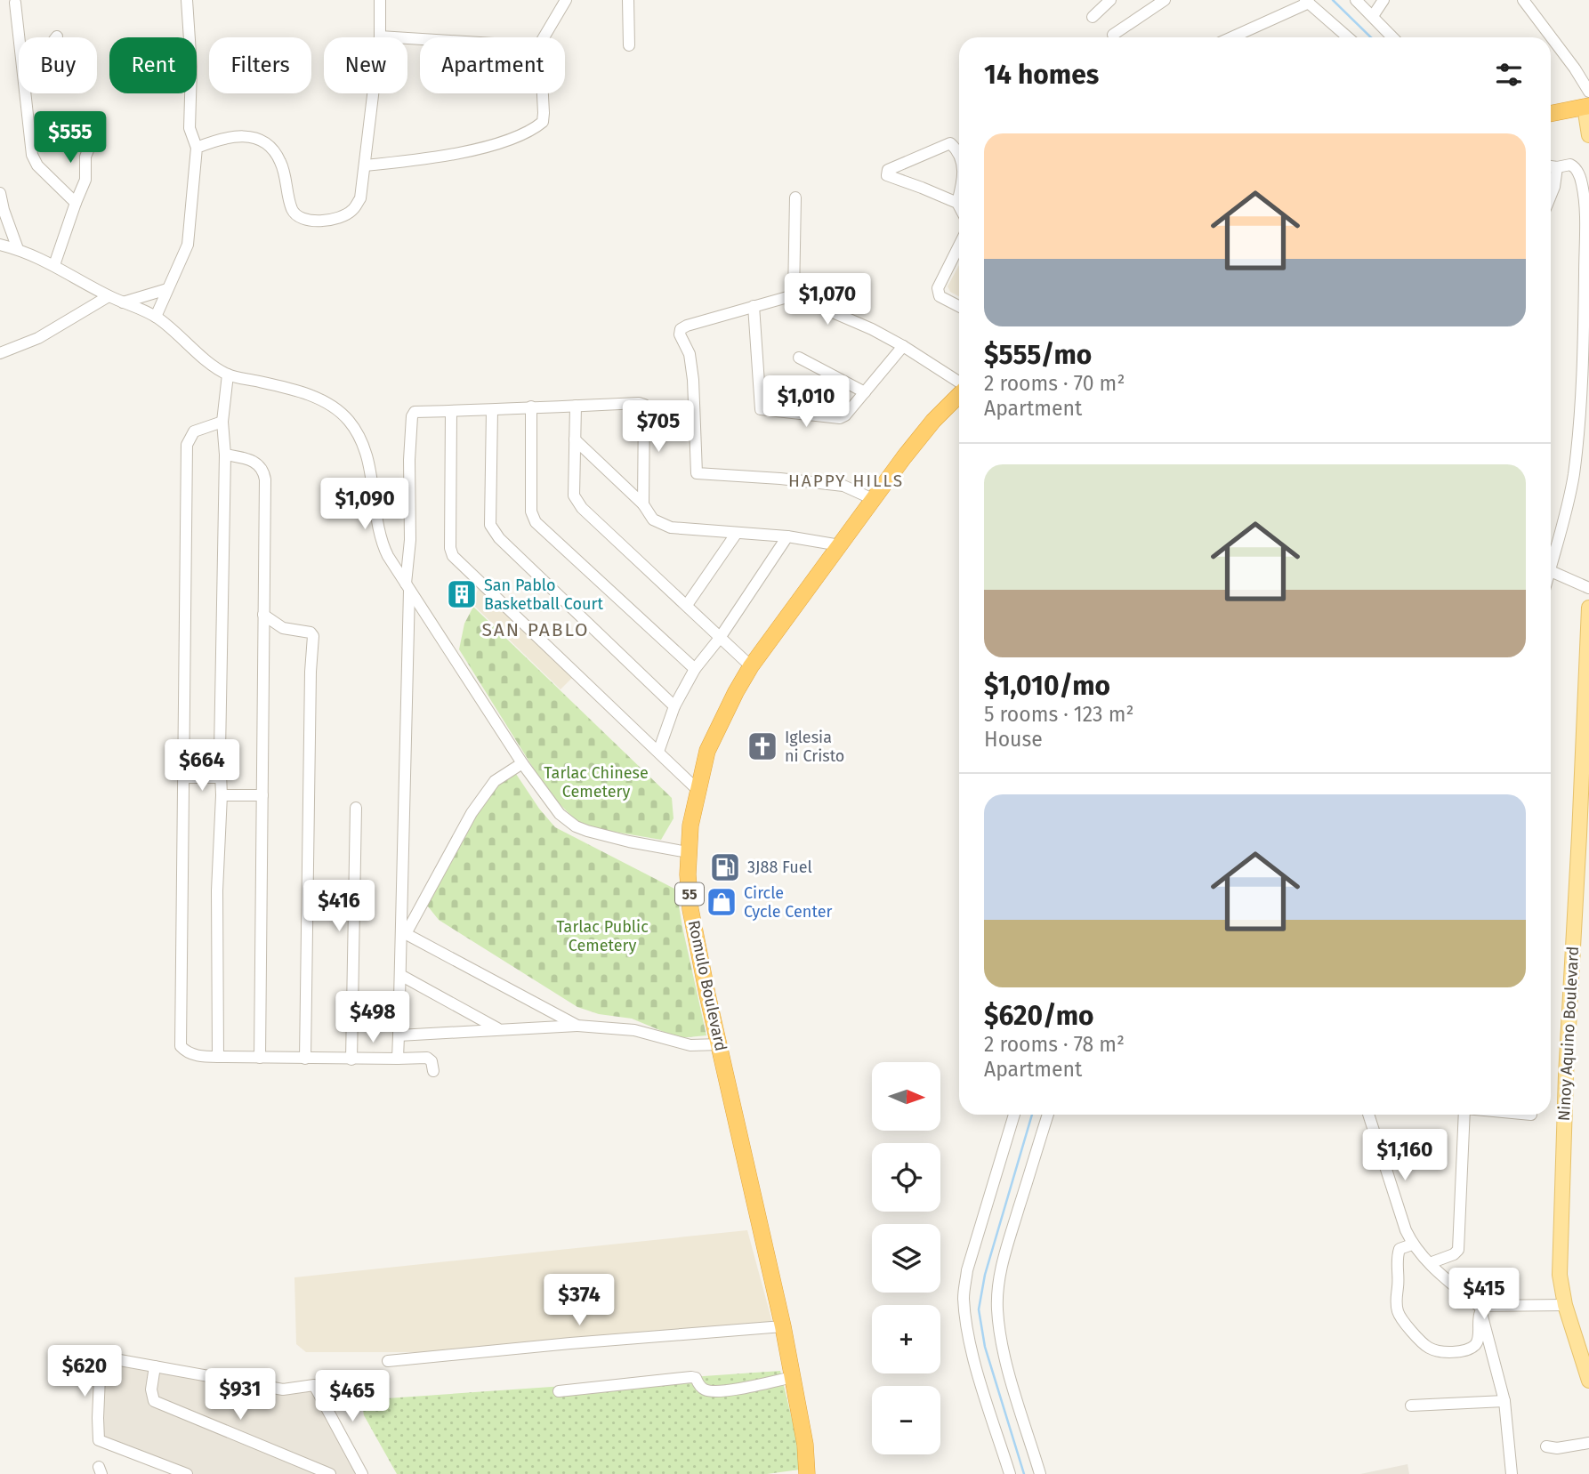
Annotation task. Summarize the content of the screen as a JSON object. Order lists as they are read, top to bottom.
{
  "streets": {
    "highway": ["55", "Romulo Boulevard"],
    "main road": ["Ninoy Aquino Boulevard"]
  },
  "districts": ["HAPPY HILLS", "SAN PABLO"],
  "parks": ["Tarlac Chinese Cemetery", "Tarlac Public Cemetery"],
  "places": {
    "building": ["San Pablo Basketball Court"],
    "church": ["Iglesia ni Cristo"],
    "fuel station": ["3J88 Fuel"],
    "shop": ["Circle Cycle Center"]
  },
  "north": "right",
  "page": {
    "chip": [
      "Buy",
      "Rent",
      "Filters",
      "New",
      "Apartment"
    ],
    "heading": "14 homes",
    "price": [
      "$555",
      "$1,070",
      "$1,010",
      "$705",
      "$1,090",
      "$664",
      "$416",
      "$498",
      "$1,160",
      "$415",
      "$374",
      "$620",
      "$931",
      "$465"
    ],
    "list": [
      {
        "name": "$555/mo",
        "note": "2 rooms · 70 m² · Apartment"
      },
      {
        "name": "$1,010/mo",
        "note": "5 rooms · 123 m² · House"
      },
      {
        "name": "$620/mo",
        "note": "2 rooms · 78 m² · Apartment"
      }
    ],
    "map_buttons": ["+", "−"]
  }
}
